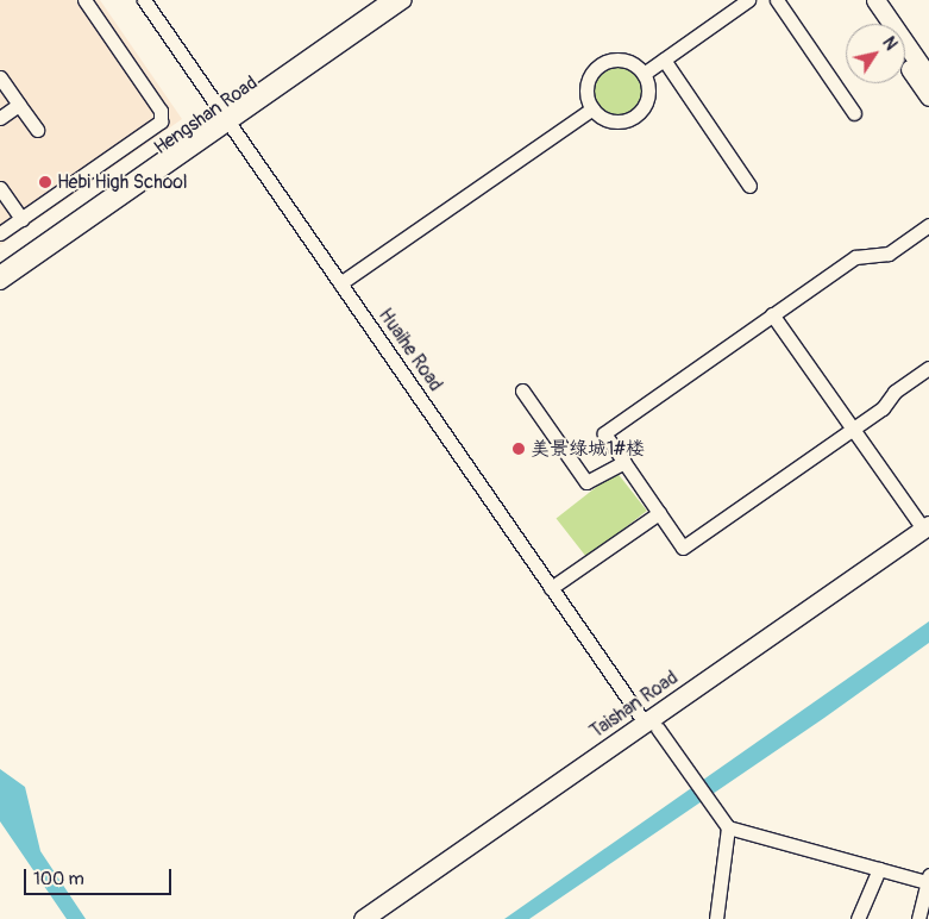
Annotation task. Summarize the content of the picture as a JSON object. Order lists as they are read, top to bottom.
{
  "streets": {
    "main road": ["Taishan Road"],
    "street": ["Hengshan Road", "Huaihe Road"]
  },
  "crossings": [
    ["Hengshan Road", "Huaihe Road"],
    ["Huaihe Road", "Taishan Road"]
  ],
  "places": ["Hebi High School", "美景绿城1#楼"],
  "scale_bar": "100 m",
  "north": "top right"
}
